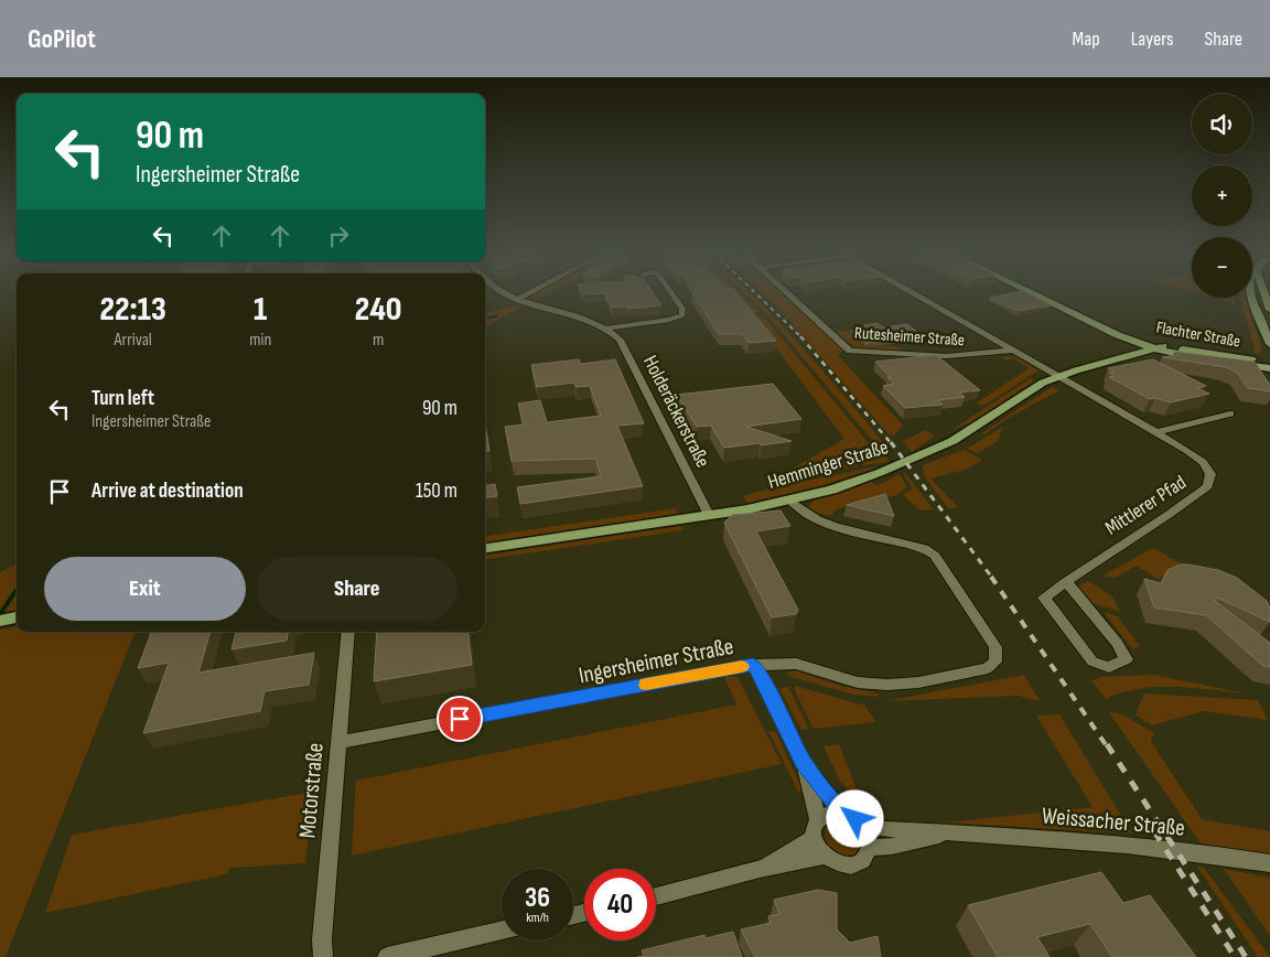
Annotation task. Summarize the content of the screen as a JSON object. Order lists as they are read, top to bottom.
{
  "streets": {
    "main road": ["Flachter Straße", "Hemminger Straße"],
    "street": [
      "Rutesheimer Straße",
      "Holderäckerstraße",
      "Mittlerer Pfad",
      "Ingersheimer Straße",
      "Motorstraße",
      "Weissacher Straße"
    ]
  },
  "crossings": [
    ["Flachter Straße", "Hemminger Straße"],
    ["Rutesheimer Straße", "Mittlerer Pfad"],
    ["Holderäckerstraße", "Hemminger Straße"],
    ["Hemminger Straße", "Mittlerer Pfad"],
    ["Hemminger Straße", "Ingersheimer Straße"],
    ["Ingersheimer Straße", "Motorstraße"]
  ],
  "page": {
    "header": "GoPilot",
    "nav": ["Map", "Layers", "Share"],
    "map_buttons": ["+", "−"],
    "turn": ["90 m", "Ingersheimer Straße"],
    "eta": [
      "22:13",
      "Arrival",
      "1",
      "min",
      "240",
      "m"
    ],
    "list": [
      {
        "name": "Turn left",
        "note": "Ingersheimer Straße",
        "value": "90 m"
      },
      {
        "name": "Arrive at destination",
        "value": "150 m"
      }
    ],
    "buttons": ["Exit", "Share"],
    "speed": "36 km/h",
    "limit": "40"
  }
}
